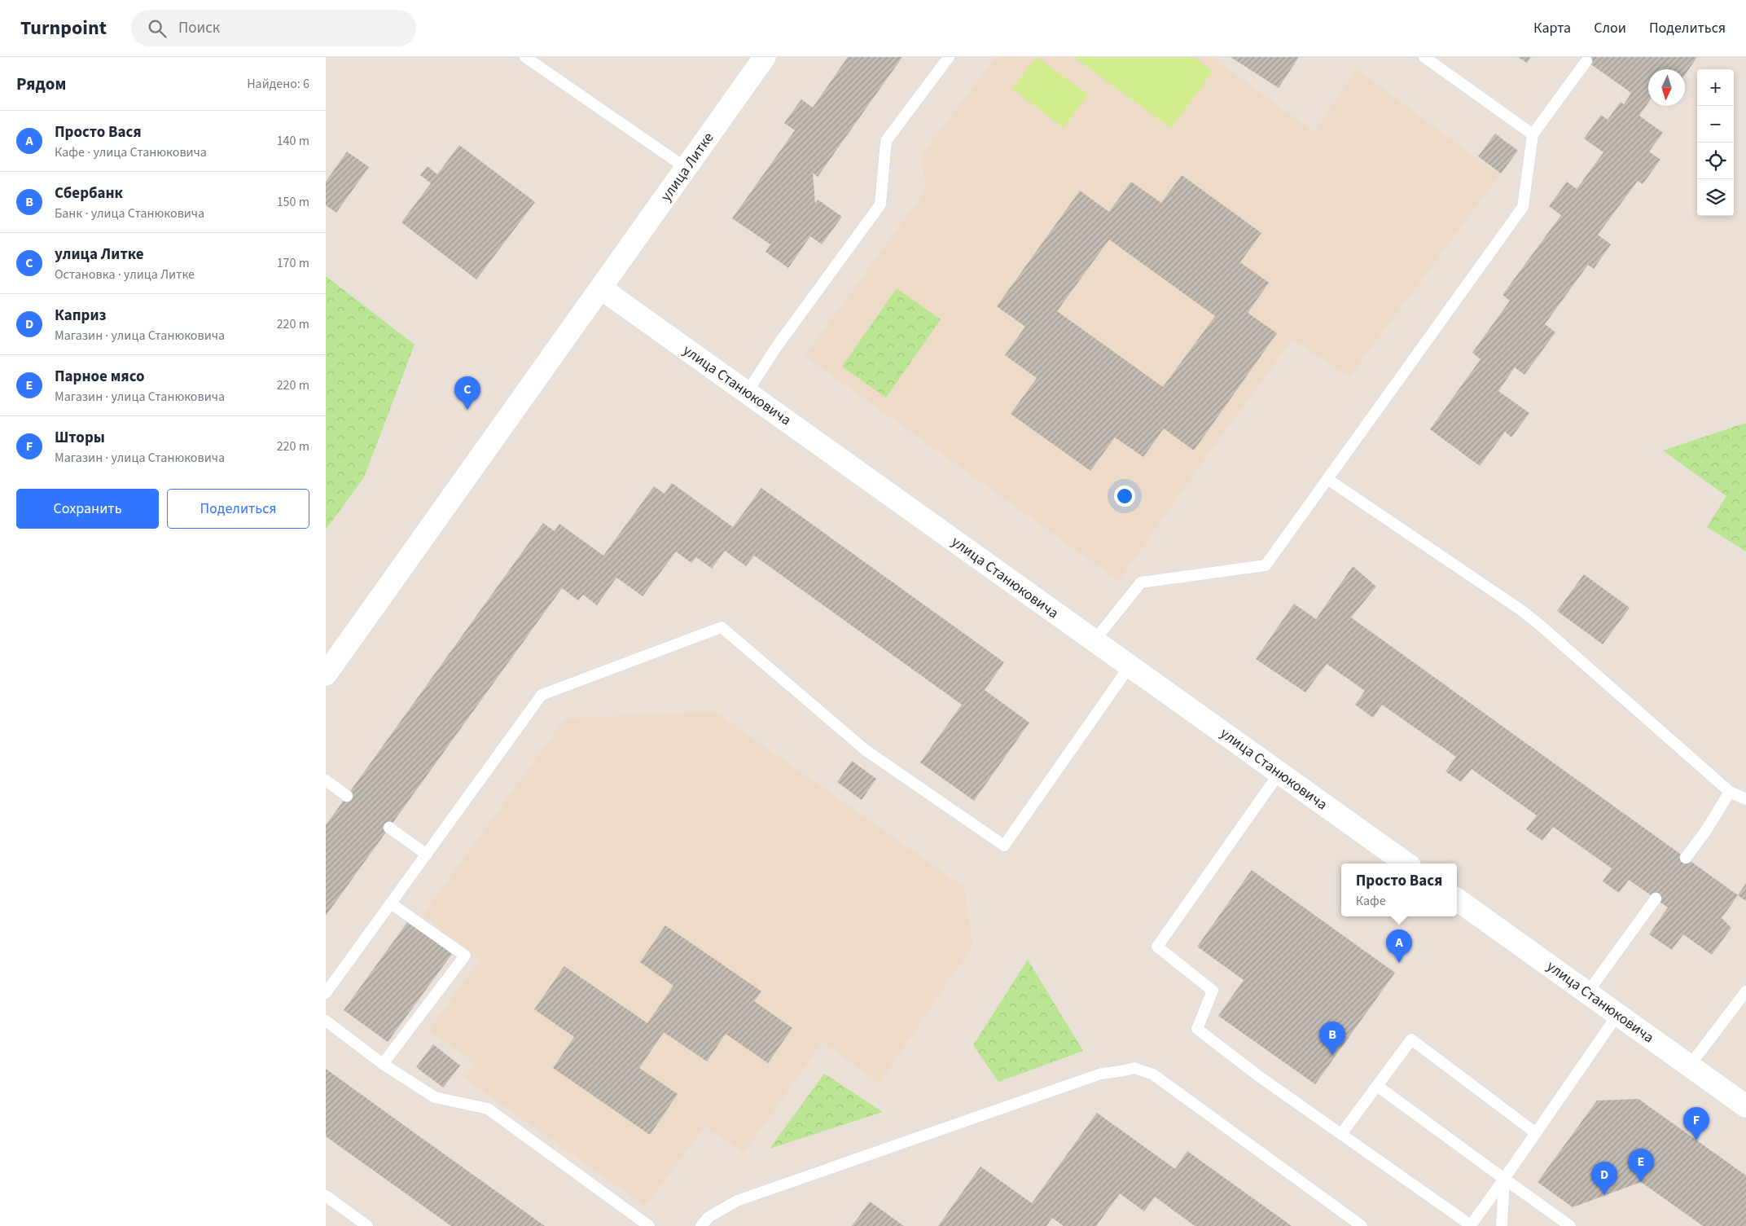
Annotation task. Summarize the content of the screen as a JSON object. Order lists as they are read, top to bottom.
{
  "streets": {
    "street": ["улица Литке", "улица Станюковича"]
  },
  "crossings": [
    ["улица Литке", "улица Станюковича"]
  ],
  "north": "bottom",
  "page": {
    "header": "Turnpoint",
    "search": "Поиск",
    "nav": ["Карта", "Слои", "Поделиться"],
    "heading": ["Рядом", "Найдено: 6"],
    "map_buttons": ["+", "−"],
    "list": [
      {
        "mark": "A",
        "name": "Просто Вася",
        "note": "Кафе · улица Станюковича",
        "value": "140 m"
      },
      {
        "mark": "B",
        "name": "Сбербанк",
        "note": "Банк · улица Станюковича",
        "value": "150 m"
      },
      {
        "mark": "C",
        "name": "улица Литке",
        "note": "Остановка · улица Литке",
        "value": "170 m"
      },
      {
        "mark": "D",
        "name": "Каприз",
        "note": "Магазин · улица Станюковича",
        "value": "220 m"
      },
      {
        "mark": "E",
        "name": "Парное мясо",
        "note": "Магазин · улица Станюковича",
        "value": "220 m"
      },
      {
        "mark": "F",
        "name": "Шторы",
        "note": "Магазин · улица Станюковича",
        "value": "220 m"
      }
    ],
    "pins": [
      "C",
      "A",
      "B",
      "F",
      "E",
      "D"
    ],
    "buttons": ["Сохранить", "Поделиться"],
    "popup": ["Просто Вася", "Кафе"]
  }
}
